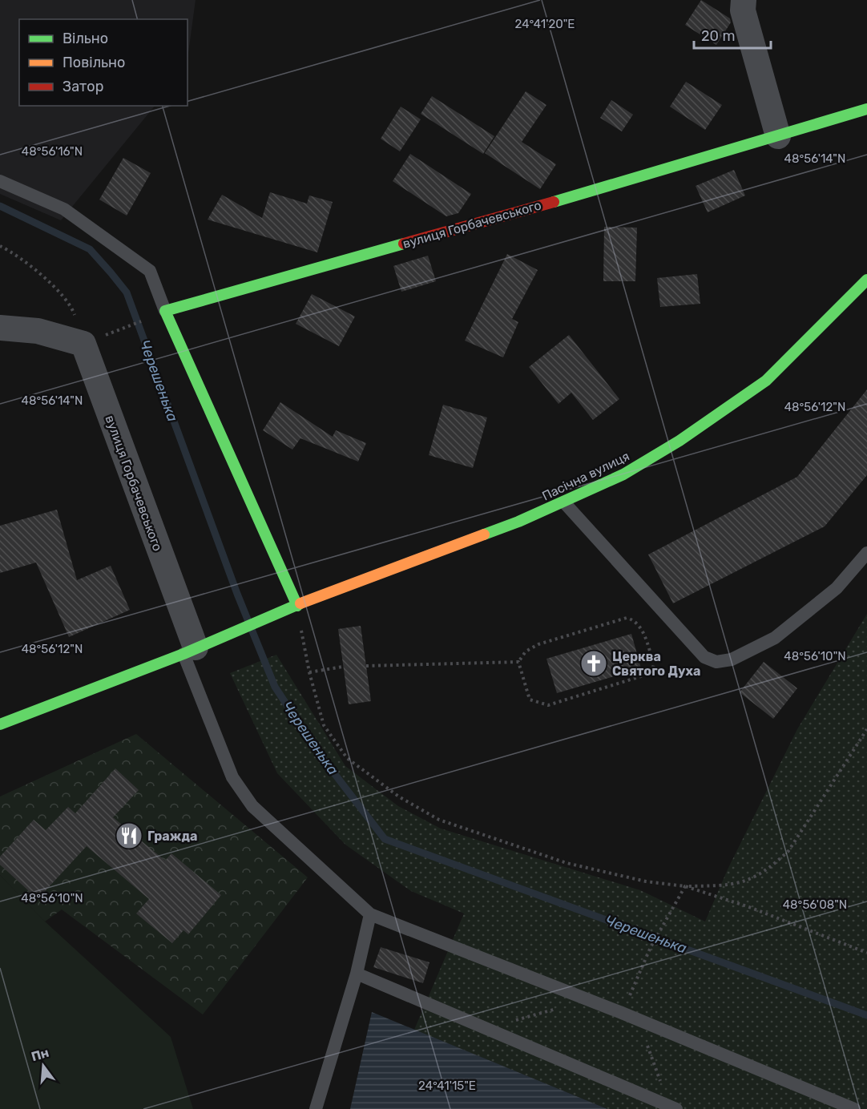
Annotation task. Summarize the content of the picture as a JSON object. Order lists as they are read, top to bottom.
{
  "streets": {
    "street": ["вулиця Горбачевського", "Пасічна вулиця"]
  },
  "crossings": [
    ["вулиця Горбачевського", "Пасічна вулиця"]
  ],
  "water": ["Черешенька"],
  "places": {
    "church": ["Церква Святого Духа"],
    "restaurant": ["Гражда"]
  },
  "legend": ["Вільно", "Повільно", "Затор"],
  "scale_bar": "20 m",
  "north": "top",
  "coordinates": [
    "24°41'20\"E",
    "48°56'16\"N",
    "48°56'14\"N",
    "48°56'12\"N",
    "48°56'10\"N",
    "48°56'08\"N",
    "24°41'15\"E"
  ]
}
